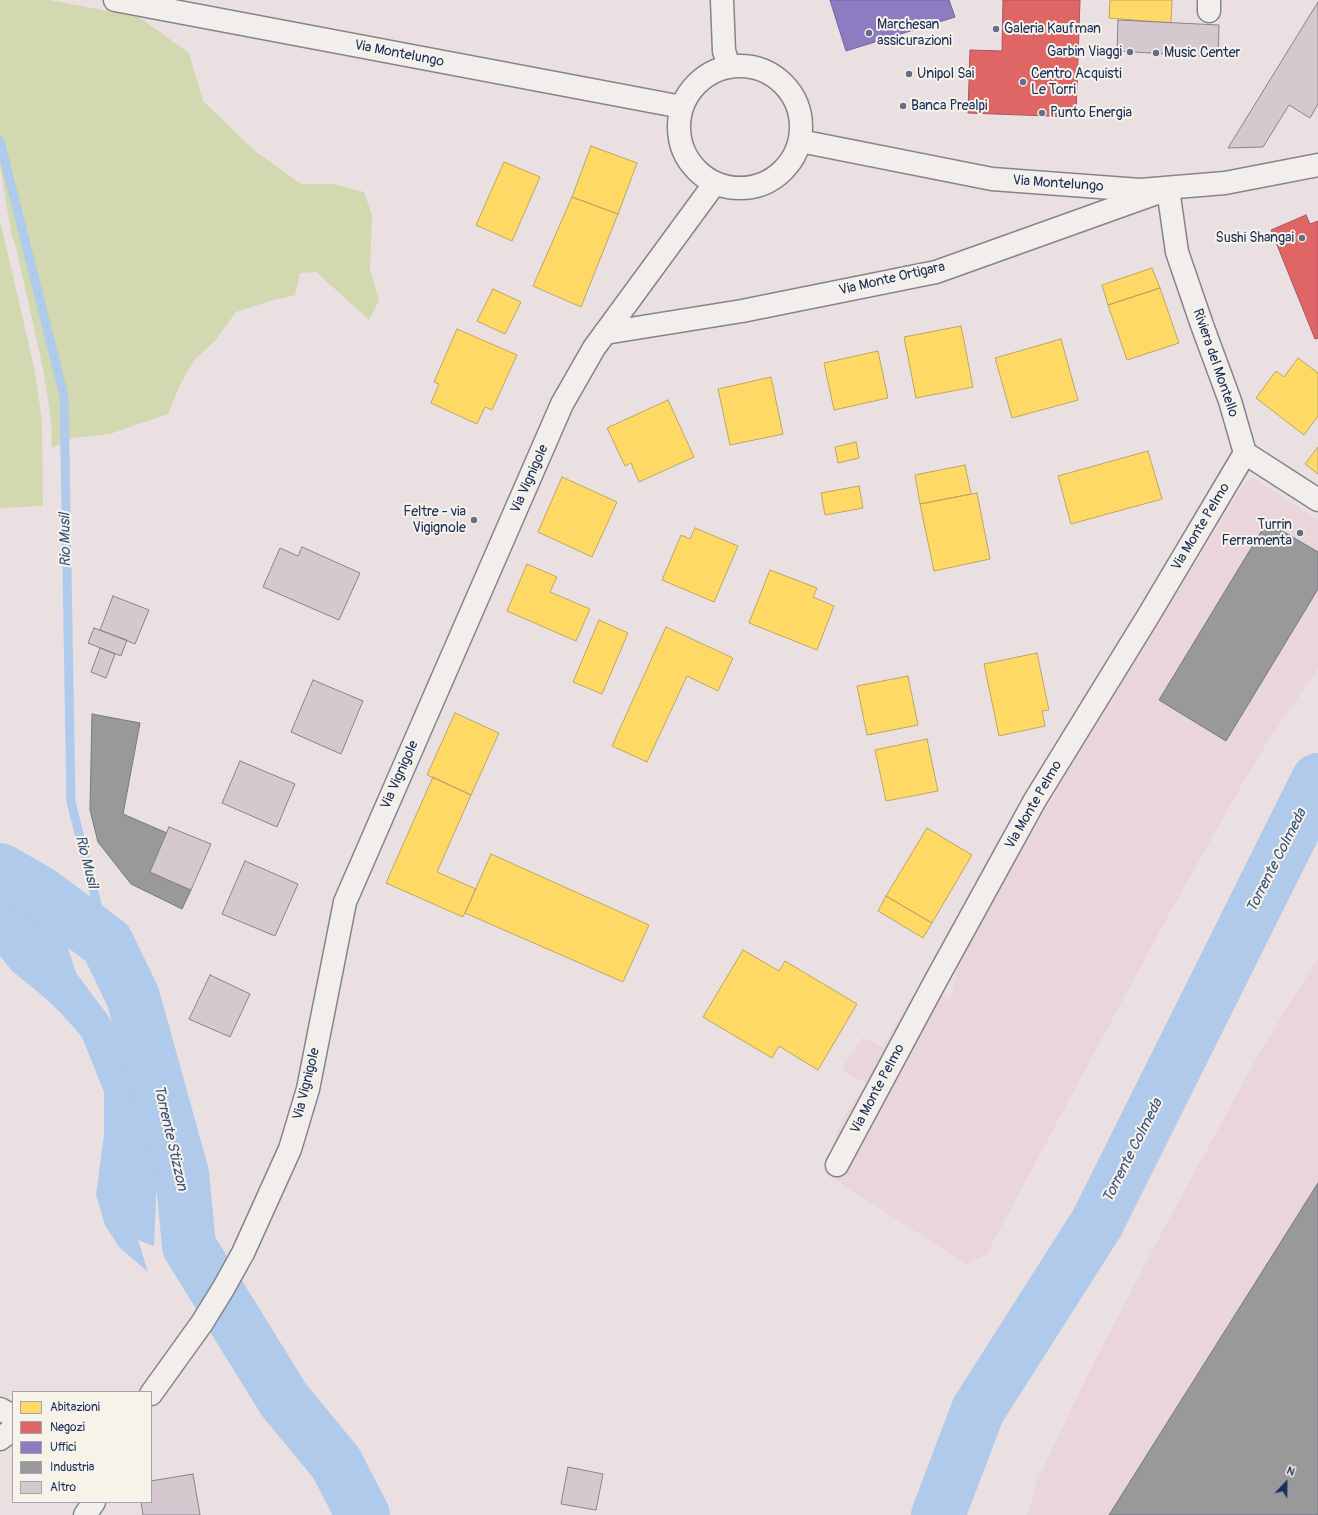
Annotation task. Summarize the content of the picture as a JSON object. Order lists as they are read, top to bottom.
{
  "streets": {
    "street": [
      "Via Montelungo",
      "Via Monte Ortigara",
      "Riviera del Montello",
      "Via Vignigole",
      "Via Monte Pelmo"
    ]
  },
  "crossings": [
    ["Via Montelungo", "Via Monte Ortigara"],
    ["Via Montelungo", "Riviera del Montello"],
    ["Via Montelungo", "Via Vignigole"],
    ["Via Monte Ortigara", "Riviera del Montello"],
    ["Via Monte Ortigara", "Via Vignigole"],
    ["Riviera del Montello", "Via Monte Pelmo"]
  ],
  "water": ["Rio Musil", "Torrente Colmeda", "Torrente Stizzon"],
  "places": [
    "Galeria Kaufman",
    "Marchesan assicurazioni",
    "Garbin Viaggi",
    "Music Center",
    "Unipol Sai",
    "Centro Acquisti Le Torri",
    "Banca Prealpi",
    "Punto Energia",
    "Sushi Shangai",
    "Feltre - via Vigignole",
    "Turrin Ferramenta"
  ],
  "legend": [
    "Abitazioni",
    "Negozi",
    "Uffici",
    "Industria",
    "Altro"
  ],
  "north": "top"
}
